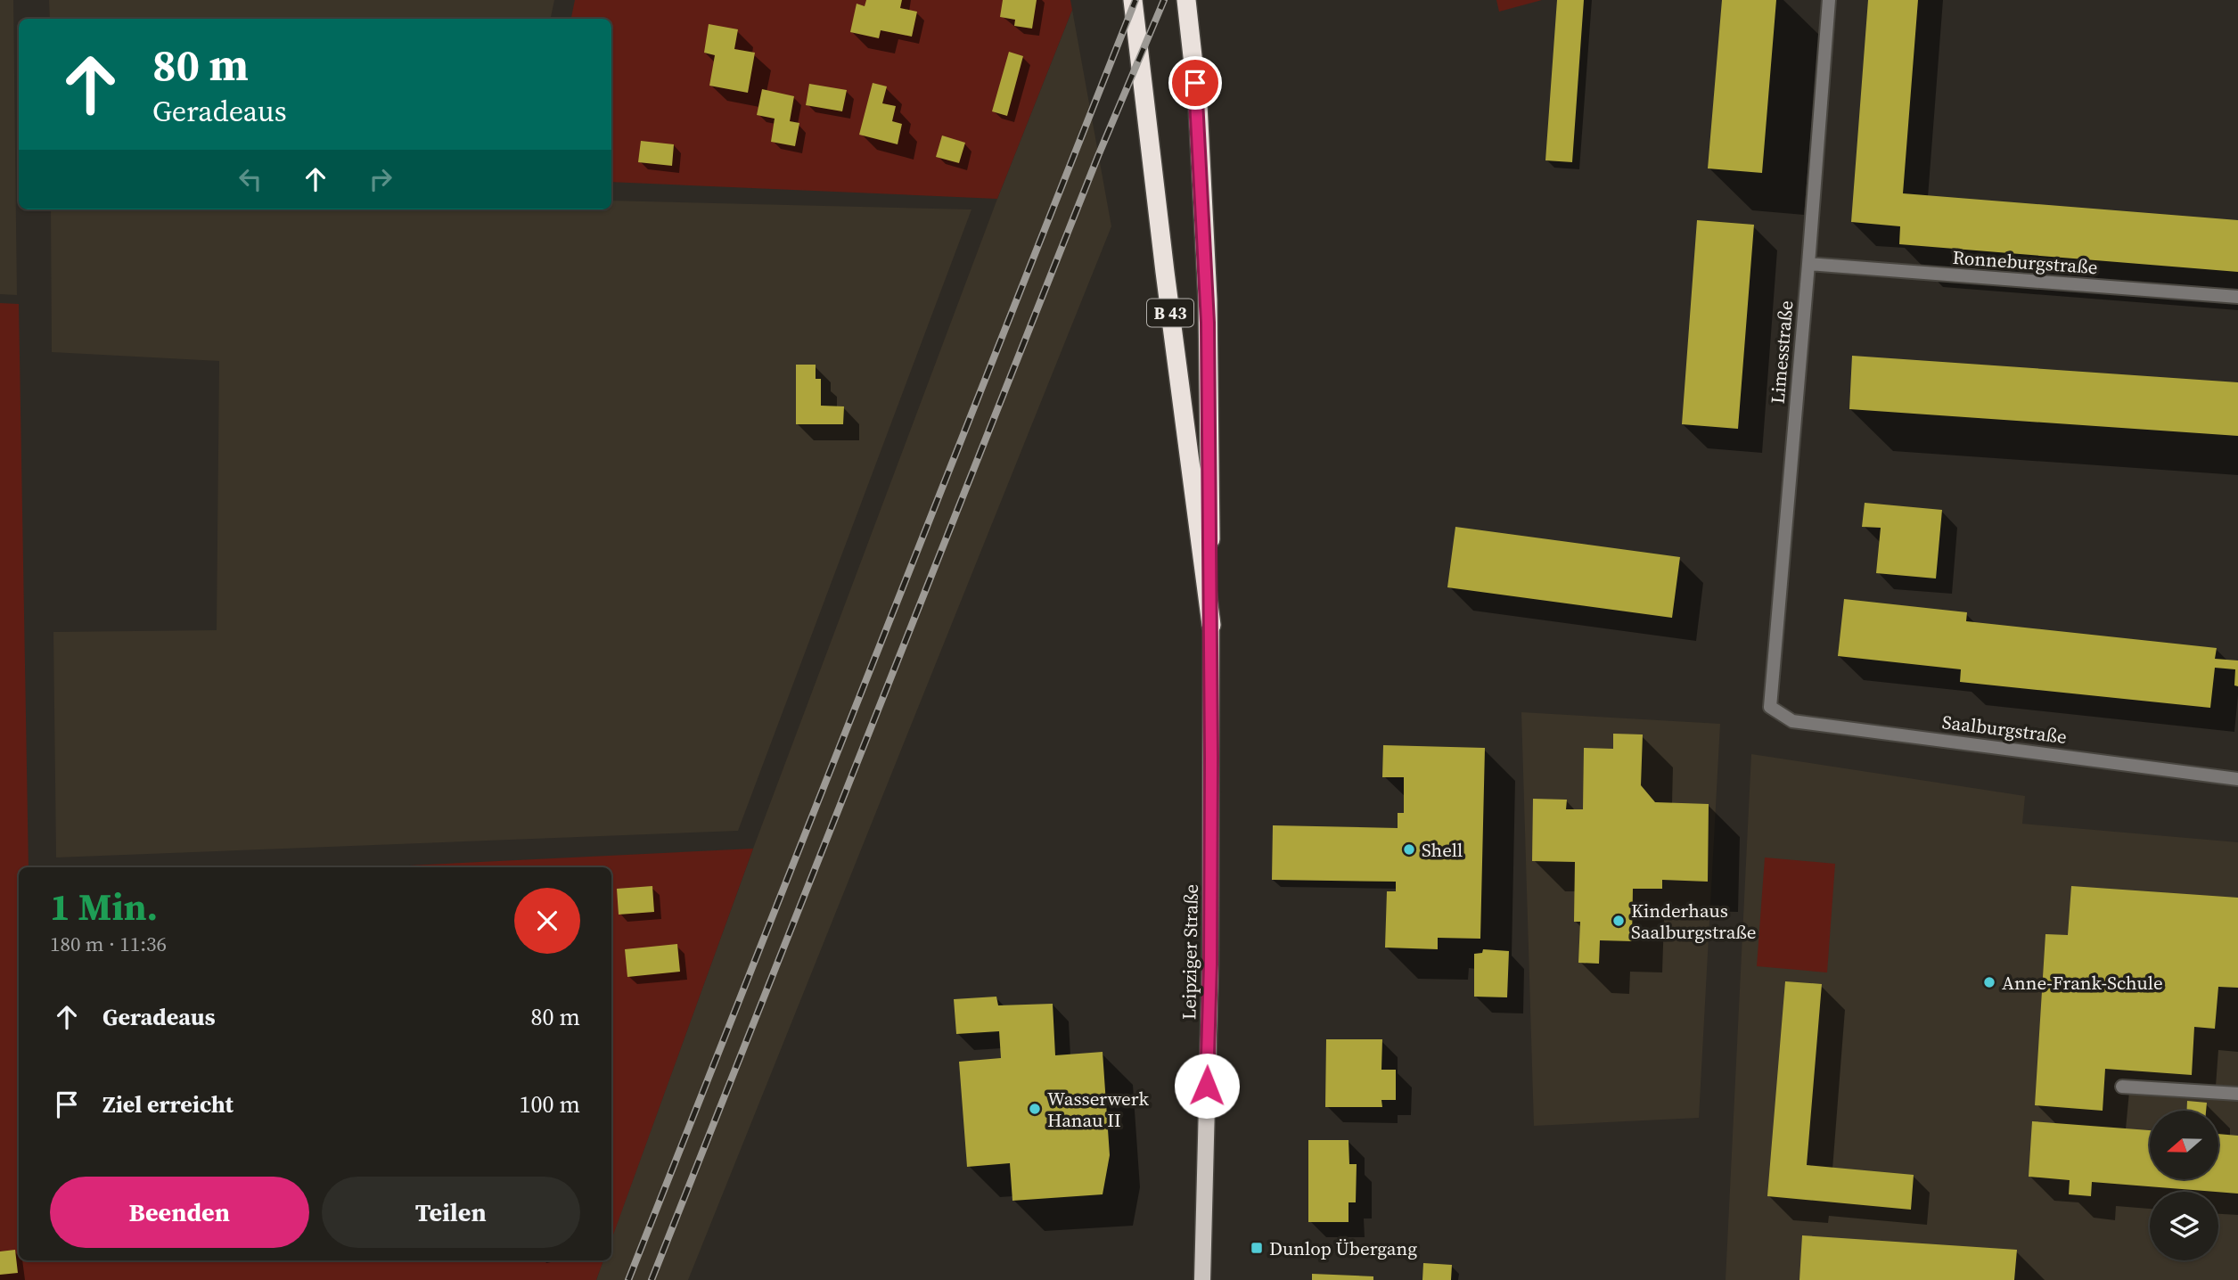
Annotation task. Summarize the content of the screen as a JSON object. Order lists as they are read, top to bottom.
{
  "streets": {
    "highway": ["B 43"],
    "main road": ["Leipziger Straße"],
    "street": ["Ronneburgstraße", "Limesstraße", "Saalburgstraße"]
  },
  "crossings": [
    ["Ronneburgstraße", "Limesstraße"],
    ["B 43", "Leipziger Straße"],
    ["Limesstraße", "Saalburgstraße"]
  ],
  "places": {
    "other": [
      "Shell",
      "Kinderhaus Saalburgstraße",
      "Anne-Frank-Schule",
      "Wasserwerk Hanau II"
    ],
    "transit": ["Dunlop Übergang"]
  },
  "north": "left",
  "page": {
    "turn": ["80 m", "Geradeaus"],
    "heading": ["1 Min.", "180 m · 11:36"],
    "list": [
      {
        "name": "Geradeaus",
        "value": "80 m"
      },
      {
        "name": "Ziel erreicht",
        "value": "100 m"
      }
    ],
    "buttons": ["Beenden", "Teilen"]
  }
}
